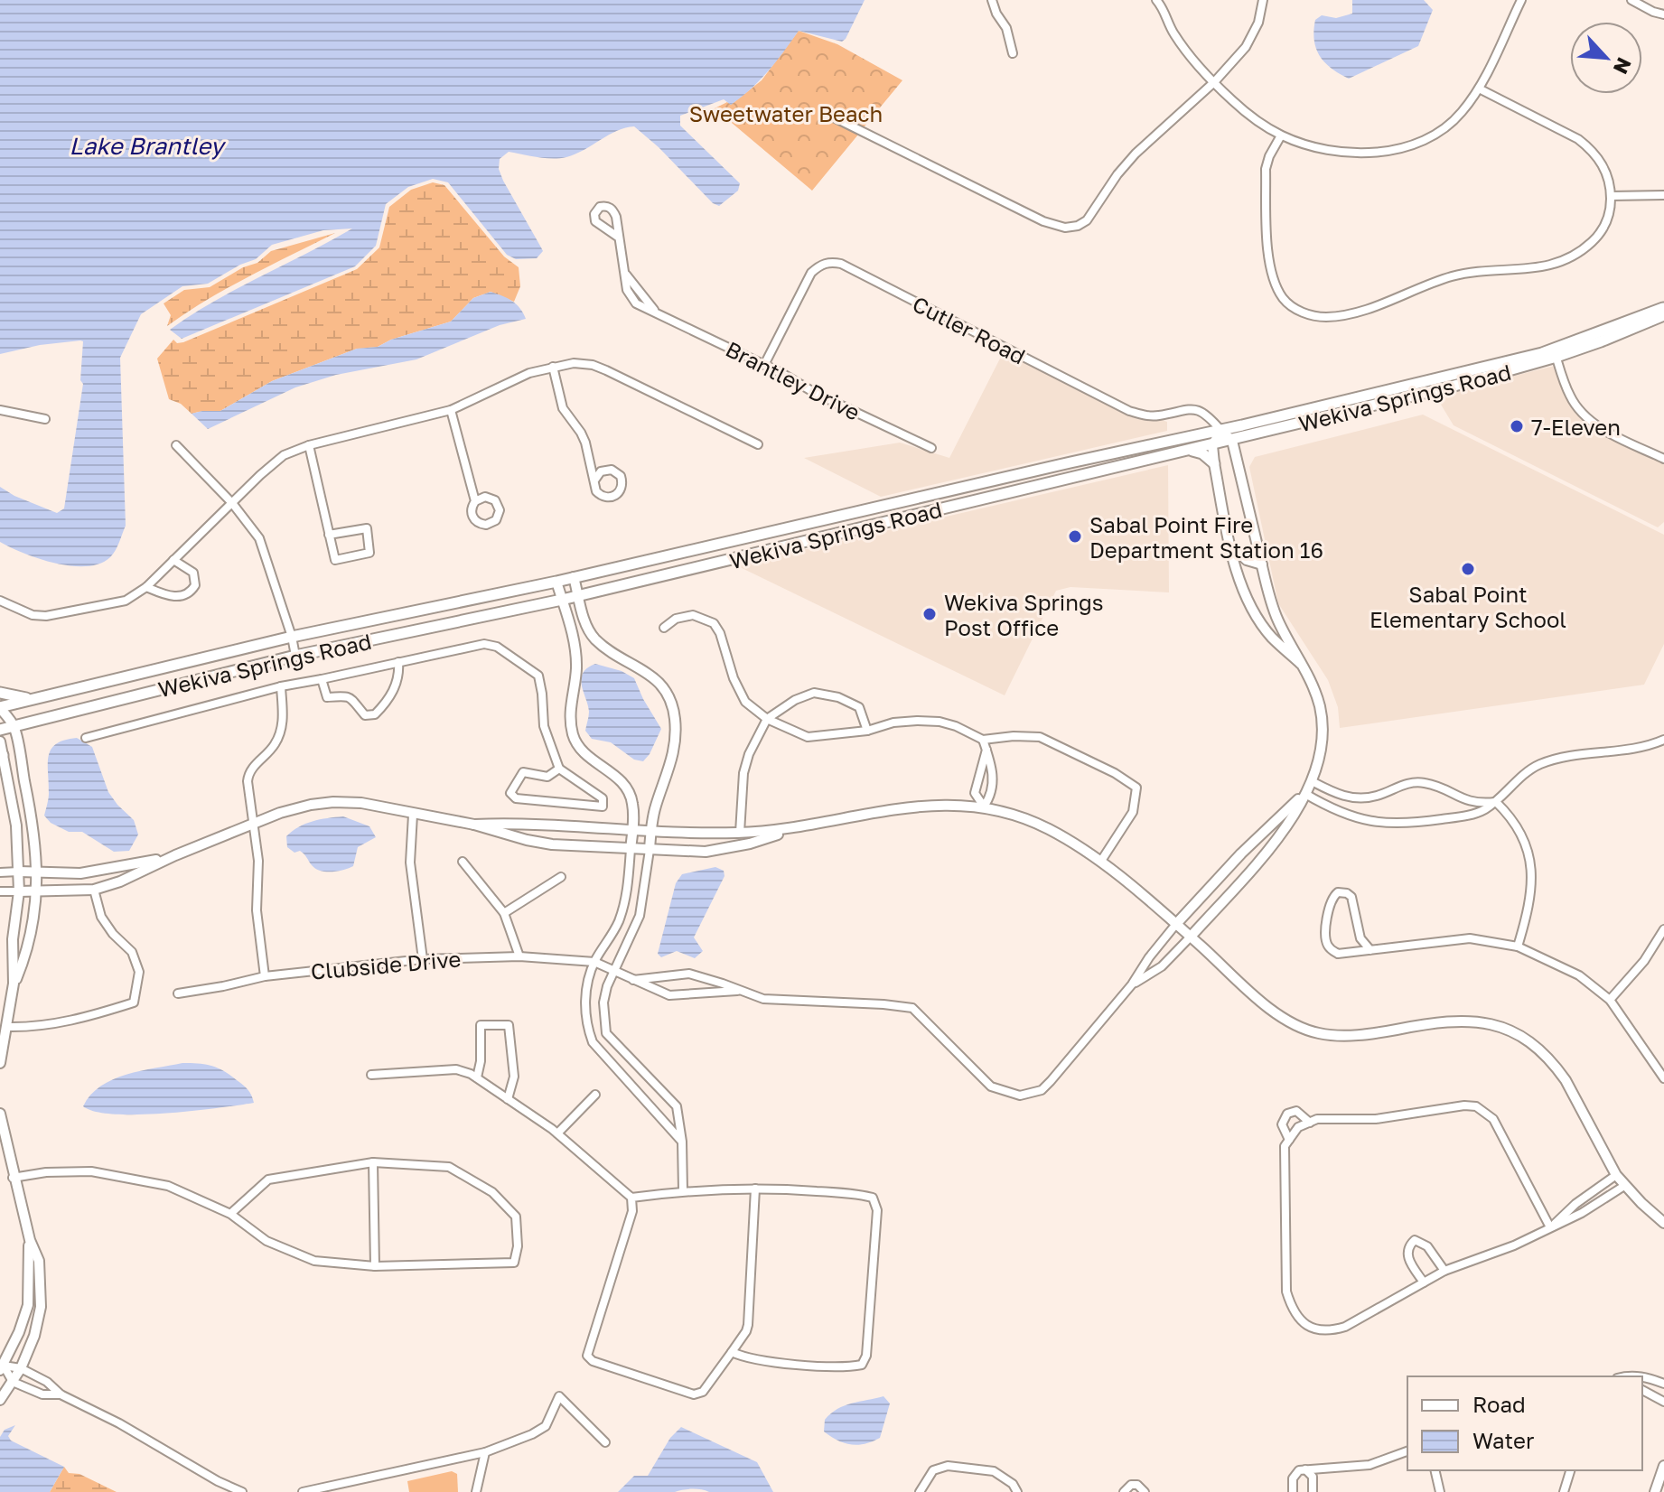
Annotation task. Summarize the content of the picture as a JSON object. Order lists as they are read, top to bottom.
{
  "streets": {
    "main road": ["Wekiva Springs Road"],
    "street": ["Cutler Road", "Brantley Drive", "Clubside Drive"]
  },
  "crossings": [
    ["Cutler Road", "Brantley Drive"],
    ["Cutler Road", "Wekiva Springs Road"]
  ],
  "water": ["Lake Brantley"],
  "parks": ["Sweetwater Beach"],
  "places": [
    "7-Eleven",
    "Sabal Point Fire Department Station 16",
    "Sabal Point Elementary School",
    "Wekiva Springs Post Office"
  ],
  "legend": ["Road", "Water"],
  "north": "bottom right"
}
